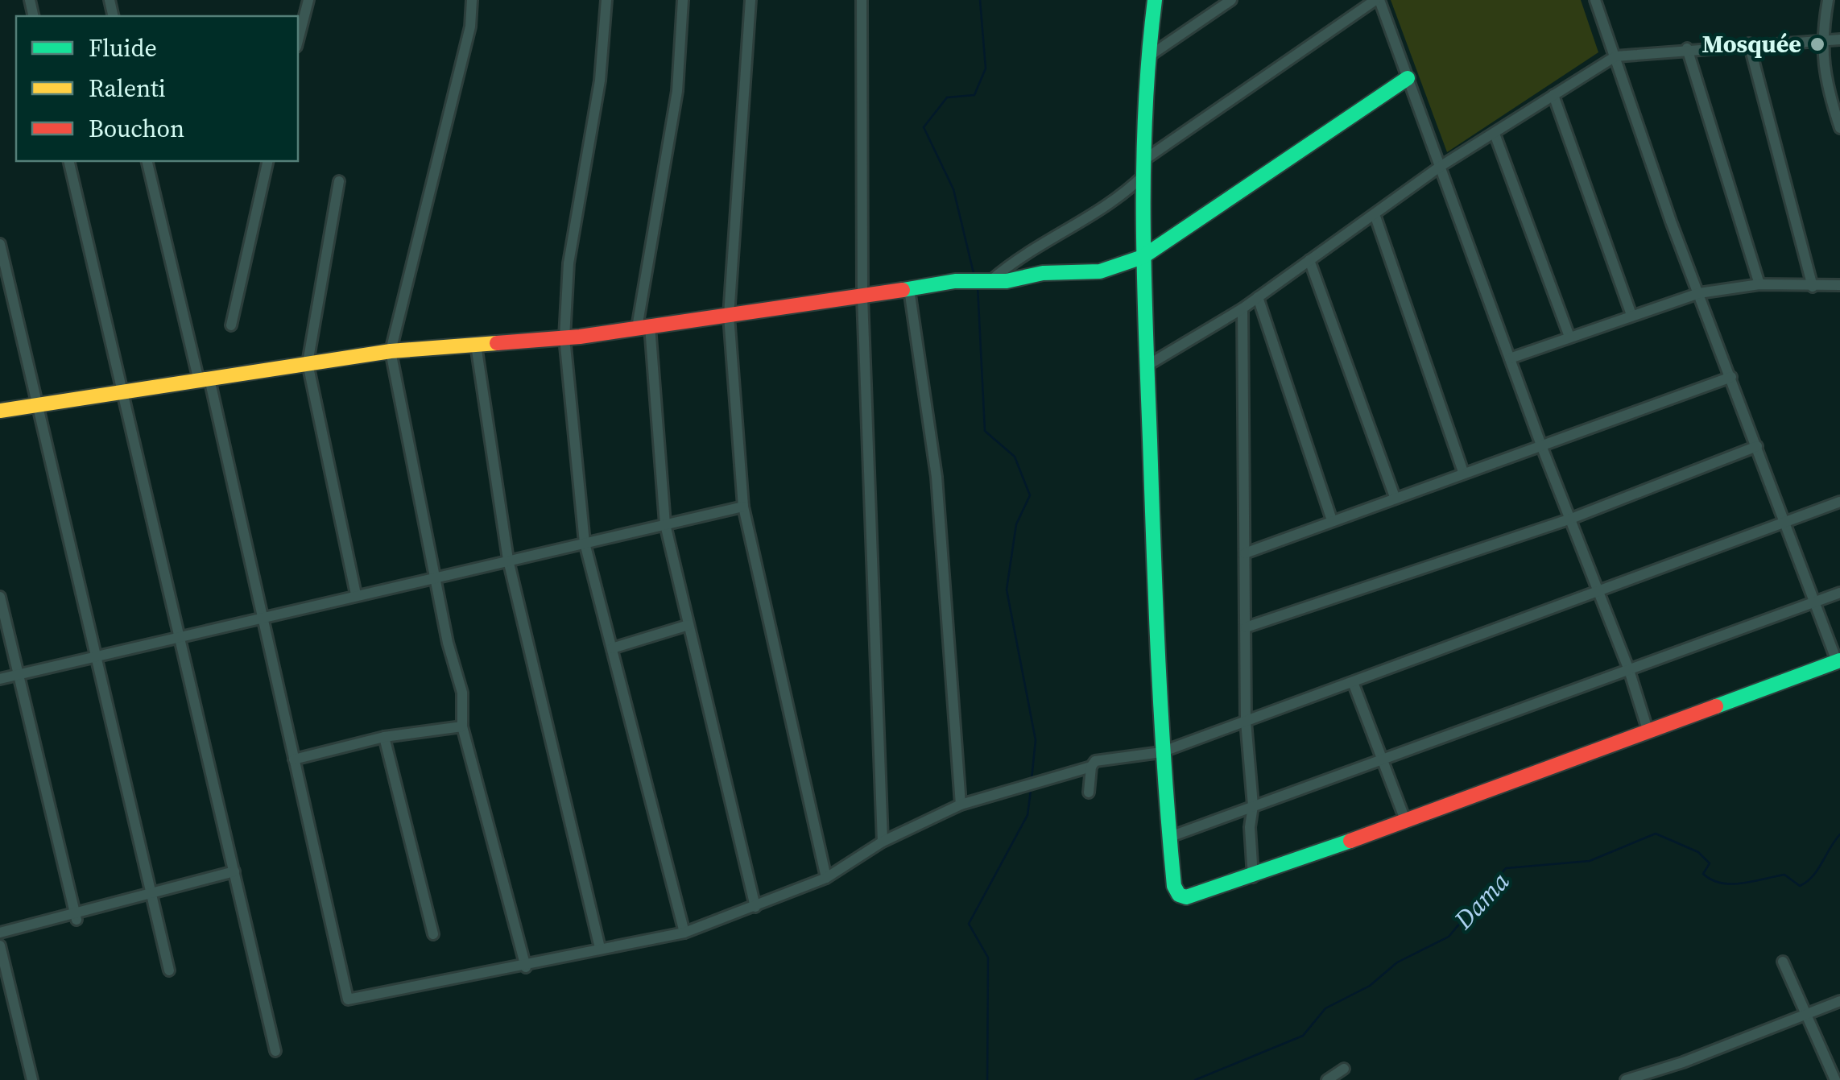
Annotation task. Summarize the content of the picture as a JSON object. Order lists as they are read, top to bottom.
{
  "water": ["Dama"],
  "places": ["Mosquée"],
  "legend": ["Fluide", "Ralenti", "Bouchon"]
}
